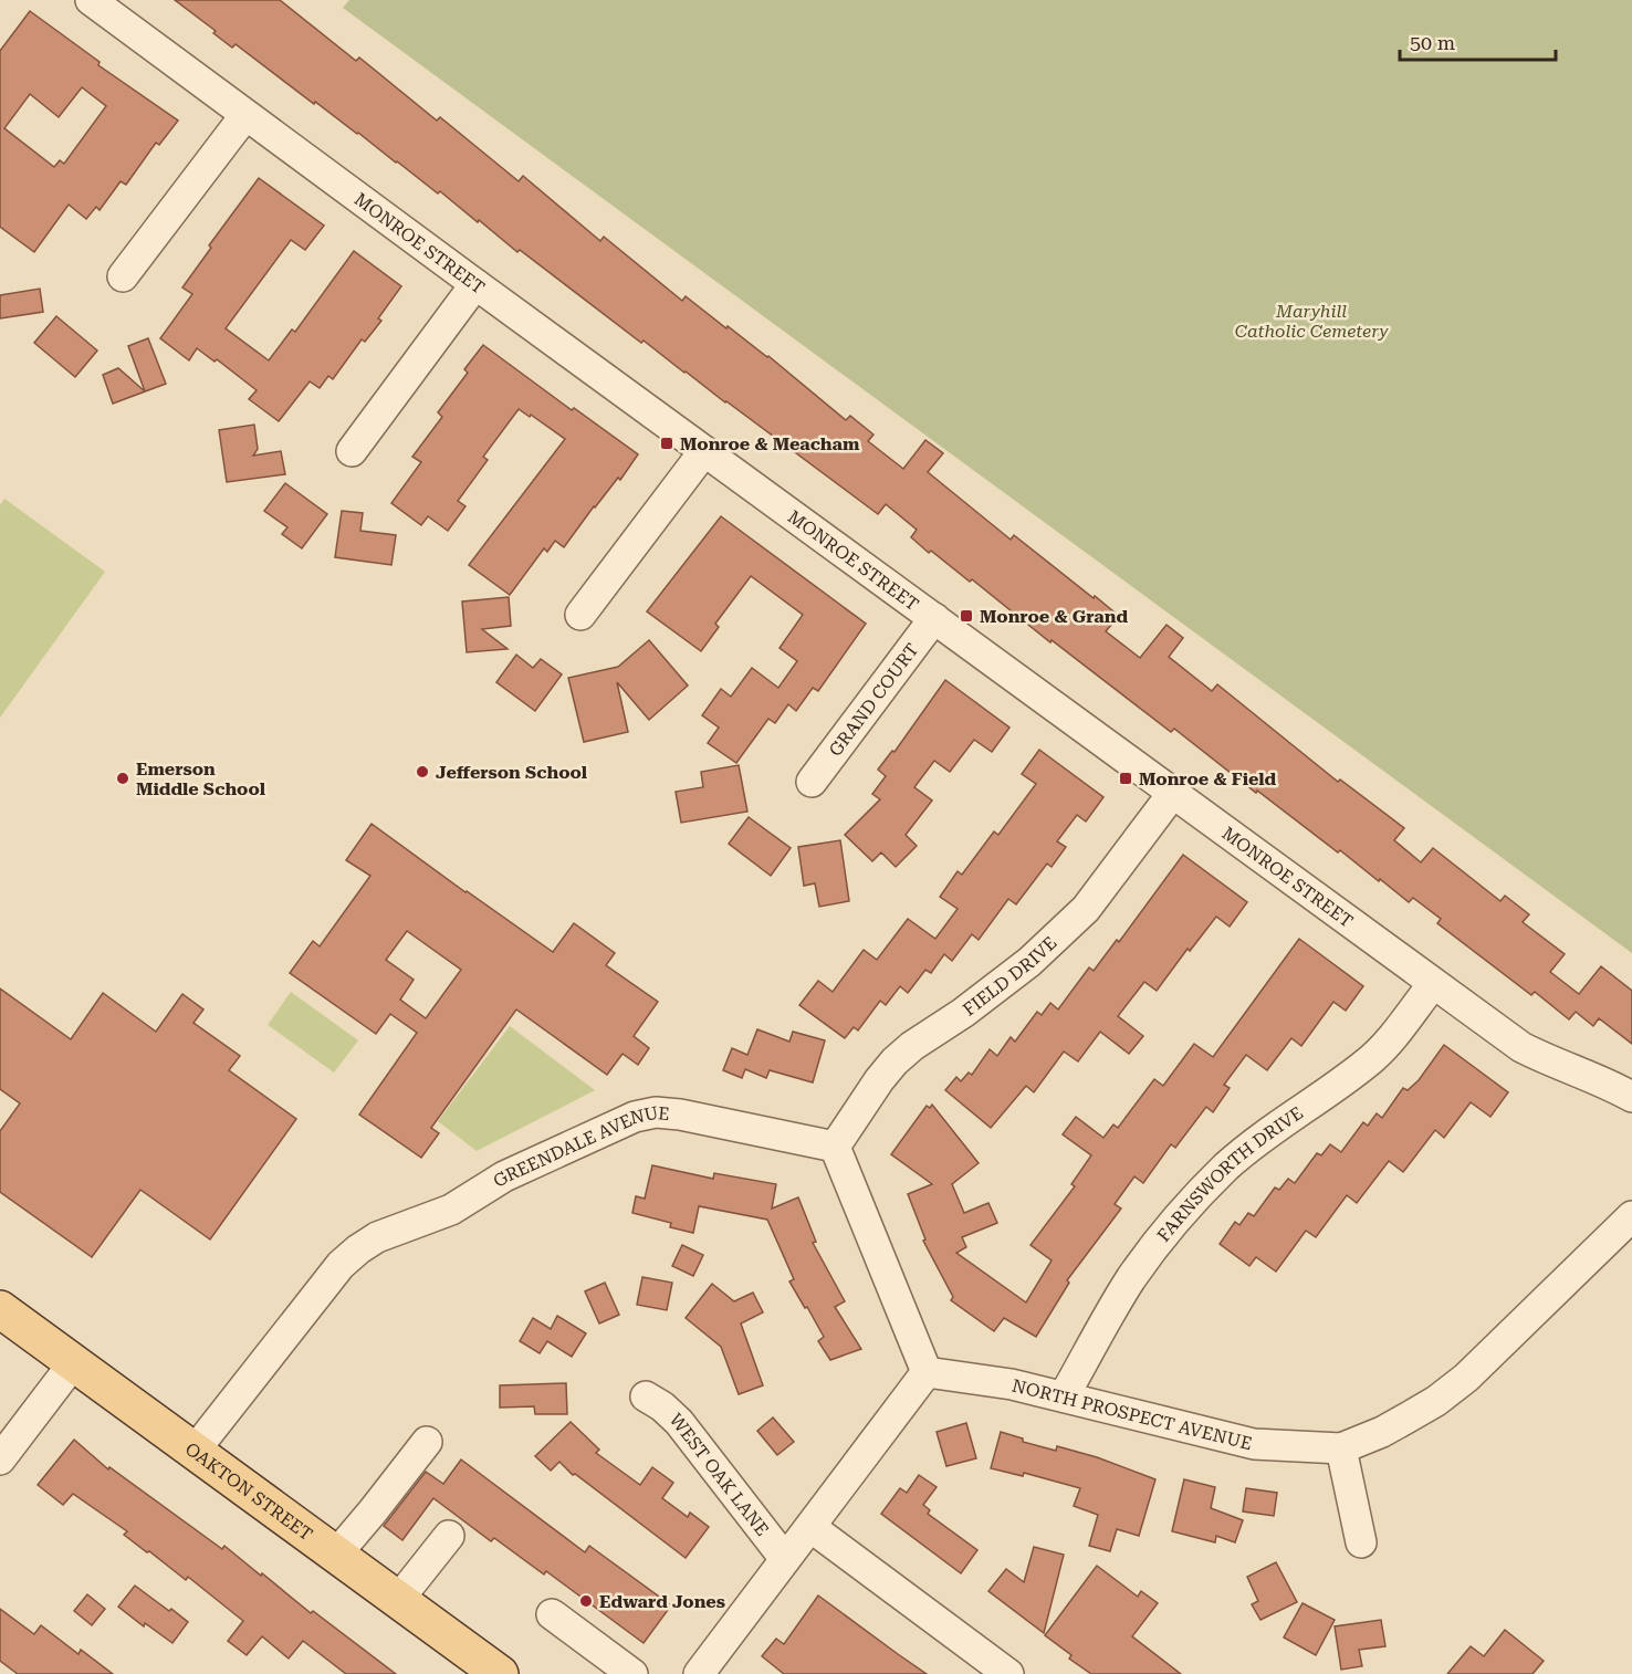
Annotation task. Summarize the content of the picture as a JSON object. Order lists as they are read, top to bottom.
{
  "streets": {
    "main road": ["OAKTON STREET"],
    "street": [
      "MONROE STREET",
      "GRAND COURT",
      "FIELD DRIVE",
      "GREENDALE AVENUE",
      "FARNSWORTH DRIVE",
      "NORTH PROSPECT AVENUE",
      "WEST OAK LANE"
    ]
  },
  "crossings": [
    ["MONROE STREET", "GRAND COURT"],
    ["MONROE STREET", "FIELD DRIVE"],
    ["MONROE STREET", "FARNSWORTH DRIVE"],
    ["FIELD DRIVE", "GREENDALE AVENUE"],
    ["GREENDALE AVENUE", "OAKTON STREET"],
    ["FARNSWORTH DRIVE", "NORTH PROSPECT AVENUE"]
  ],
  "parks": ["Maryhill Catholic Cemetery"],
  "places": {
    "transit": ["Monroe & Meacham", "Monroe & Grand", "Monroe & Field"],
    "other": ["Jefferson School", "Emerson Middle School", "Edward Jones"]
  },
  "scale_bar": "50 m"
}
